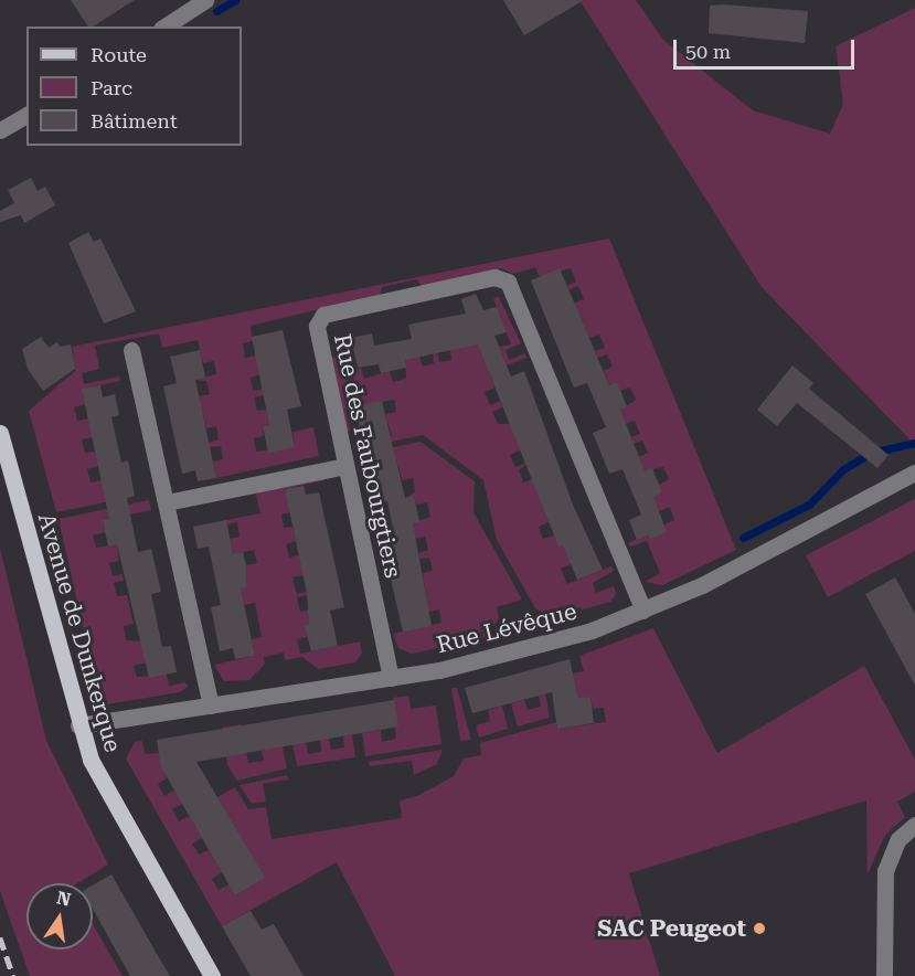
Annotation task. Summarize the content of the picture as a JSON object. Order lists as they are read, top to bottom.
{
  "streets": {
    "main road": ["Avenue de Dunkerque"],
    "street": ["Rue des Faubourgtiers", "Rue Lévêque"]
  },
  "crossings": [
    ["Rue des Faubourgtiers", "Rue Lévêque"],
    ["Rue Lévêque", "Avenue de Dunkerque"]
  ],
  "places": ["SAC Peugeot"],
  "legend": ["Route", "Parc", "Bâtiment"],
  "scale_bar": "50 m",
  "north": "top"
}
